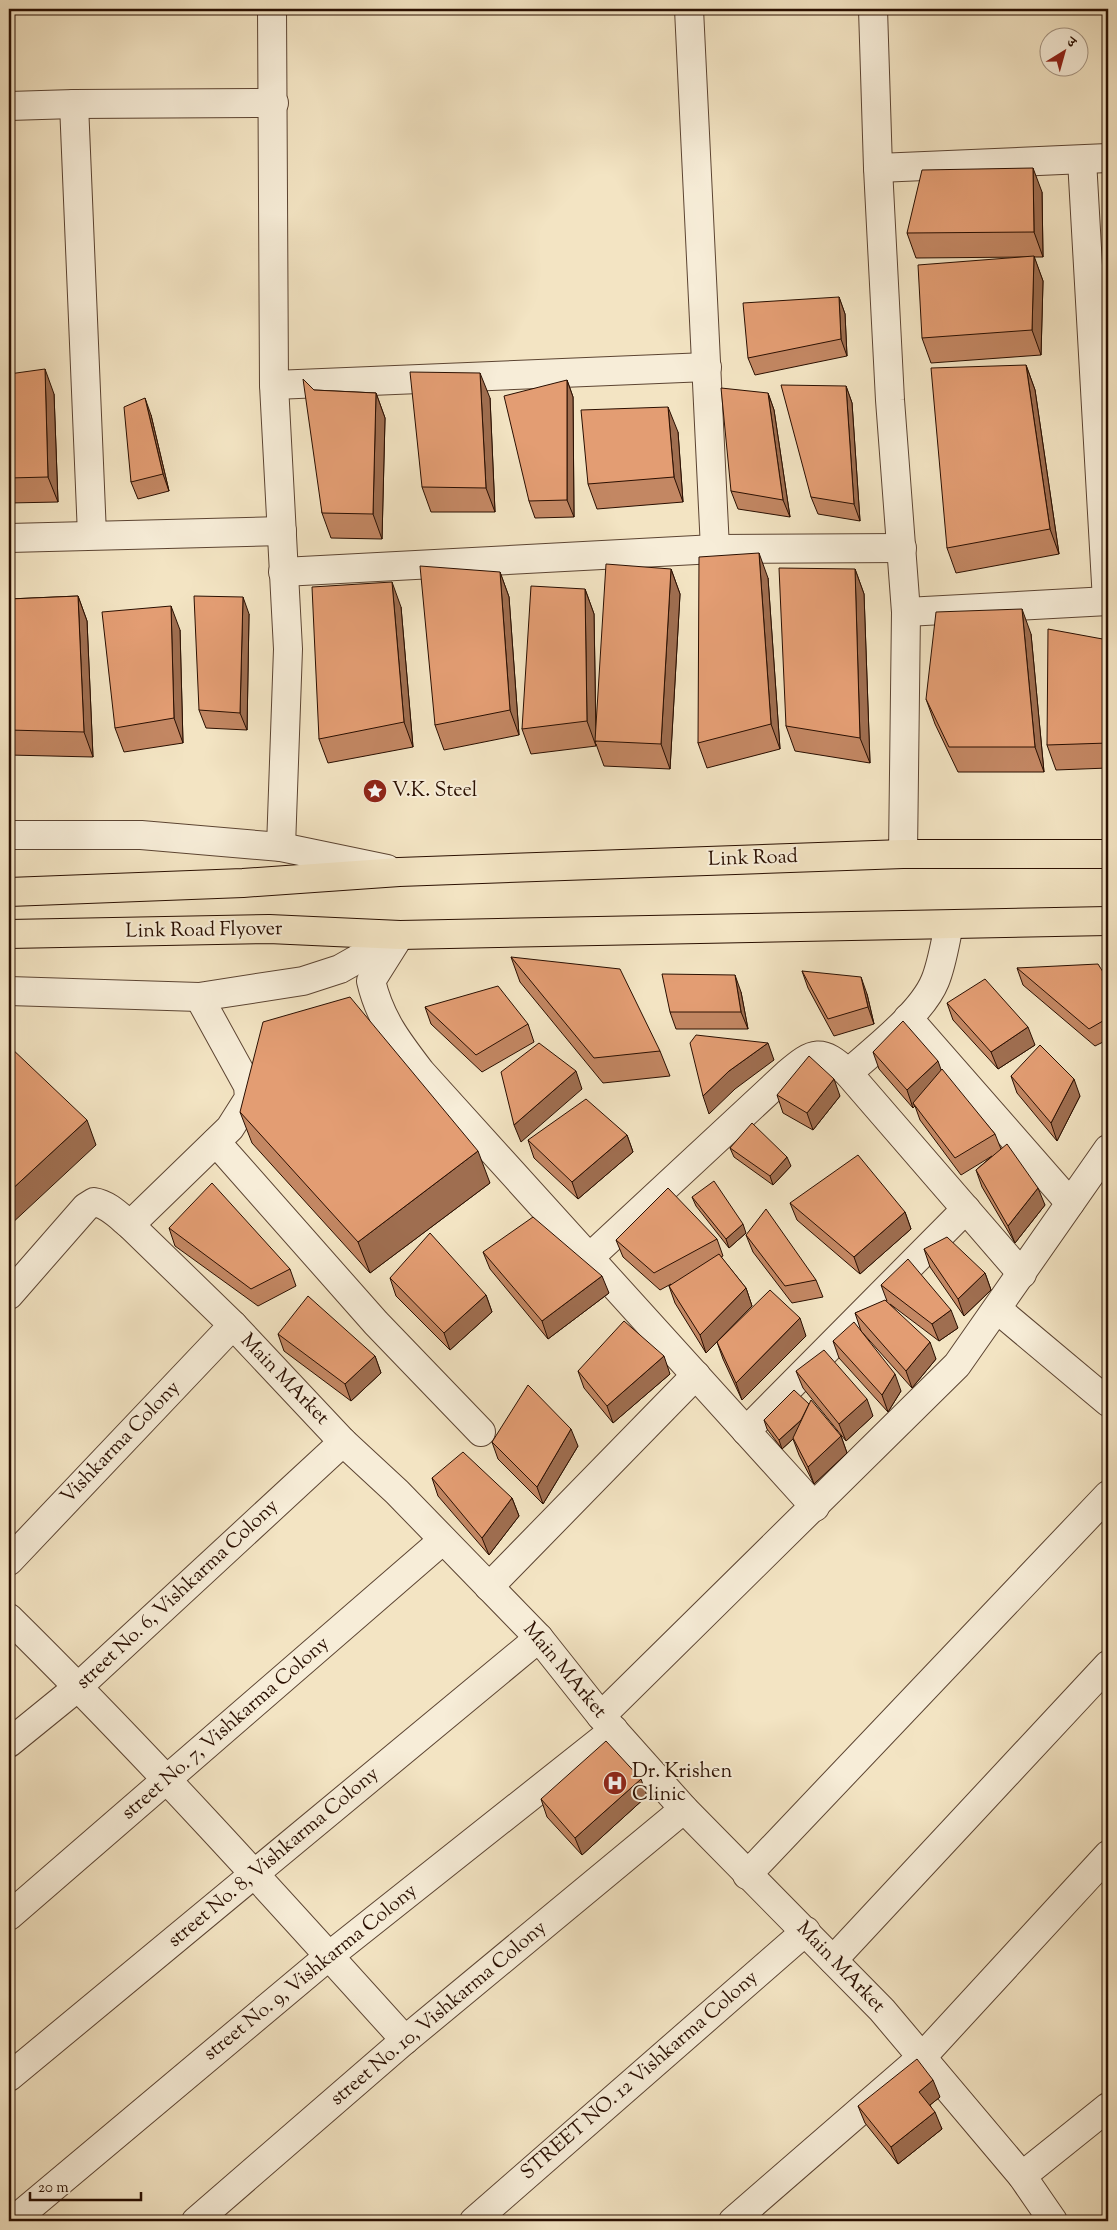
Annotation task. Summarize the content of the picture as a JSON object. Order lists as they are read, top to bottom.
{
  "streets": {
    "main road": ["Link Road", "Link Road Flyover"],
    "street": [
      "Main MArket",
      "Vishkarma Colony",
      "street No. 6, Vishkarma Colony",
      "street No. 7, Vishkarma Colony",
      "street No. 8, Vishkarma Colony",
      "street No. 9, Vishkarma Colony",
      "street No. 10, Vishkarma Colony",
      "STREET NO. 12 Vishkarma Colony"
    ]
  },
  "crossings": [
    ["Main MArket", "Vishkarma Colony"],
    ["Main MArket", "street No. 6, Vishkarma Colony"],
    ["Main MArket", "street No. 7, Vishkarma Colony"],
    ["Main MArket", "street No. 8, Vishkarma Colony"],
    ["Main MArket", "street No. 9, Vishkarma Colony"],
    ["Main MArket", "street No. 10, Vishkarma Colony"],
    ["Main MArket", "STREET NO. 12 Vishkarma Colony"]
  ],
  "places": {
    "place": ["V.K. Steel"],
    "hospital": ["Dr. Krishen Clinic"]
  },
  "scale_bar": "20 m",
  "north": "top right"
}
